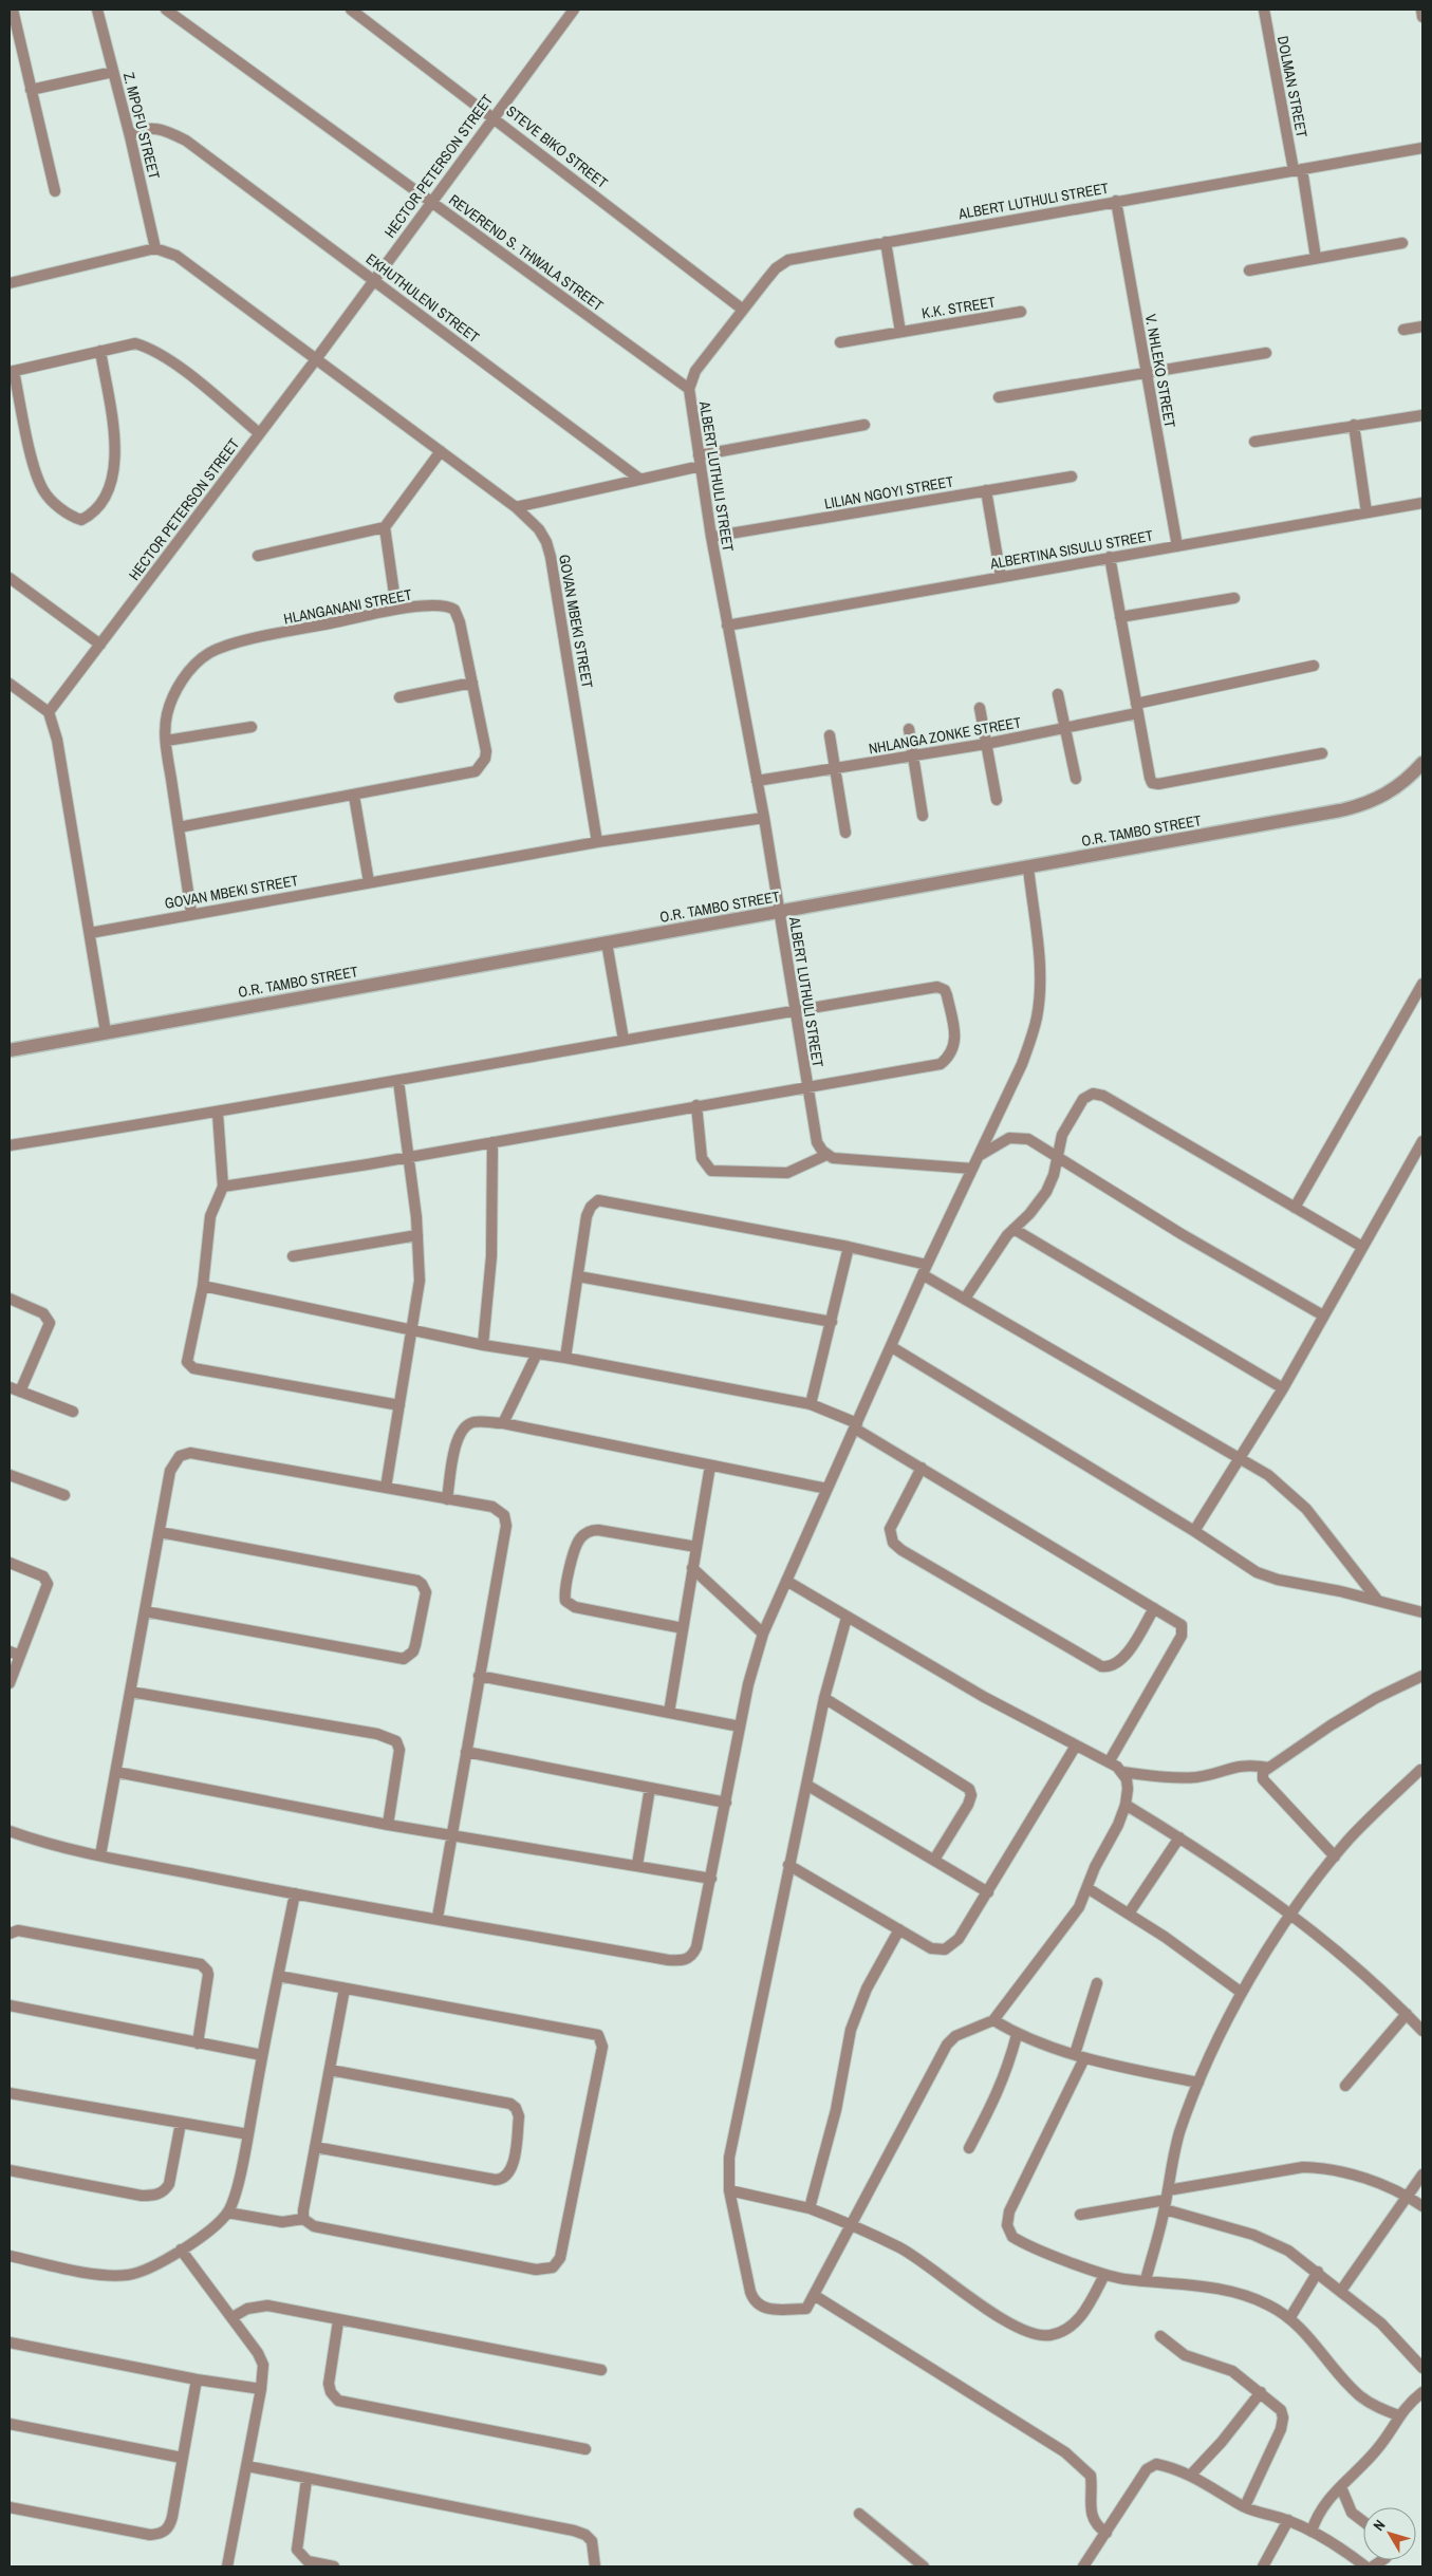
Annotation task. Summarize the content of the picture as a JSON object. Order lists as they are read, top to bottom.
{
  "streets": {
    "street": [
      "DOLMAN STREET",
      "Z. MPOFU STREET",
      "STEVE BIKO STREET",
      "HECTOR PETERSON STREET",
      "ALBERT LUTHULI STREET",
      "REVEREND S. THWALA STREET",
      "EKHUTHULENI STREET",
      "K.K. STREET",
      "V. NHLEKO STREET",
      "LILIAN NGOYI STREET",
      "ALBERTINA SISULU STREET",
      "HLANGANANI STREET",
      "GOVAN MBEKI STREET",
      "NHLANGA ZONKE STREET",
      "O.R. TAMBO STREET"
    ]
  },
  "crossings": [
    ["DOLMAN STREET", "ALBERT LUTHULI STREET"],
    ["Z. MPOFU STREET", "EKHUTHULENI STREET"],
    ["Z. MPOFU STREET", "GOVAN MBEKI STREET"],
    ["STEVE BIKO STREET", "HECTOR PETERSON STREET"],
    ["STEVE BIKO STREET", "ALBERT LUTHULI STREET"],
    ["HECTOR PETERSON STREET", "REVEREND S. THWALA STREET"],
    ["HECTOR PETERSON STREET", "EKHUTHULENI STREET"],
    ["HECTOR PETERSON STREET", "GOVAN MBEKI STREET"],
    ["ALBERT LUTHULI STREET", "REVEREND S. THWALA STREET"],
    ["ALBERT LUTHULI STREET", "V. NHLEKO STREET"],
    ["ALBERT LUTHULI STREET", "LILIAN NGOYI STREET"],
    ["ALBERT LUTHULI STREET", "ALBERTINA SISULU STREET"],
    ["ALBERT LUTHULI STREET", "GOVAN MBEKI STREET"],
    ["ALBERT LUTHULI STREET", "NHLANGA ZONKE STREET"],
    ["ALBERT LUTHULI STREET", "O.R. TAMBO STREET"],
    ["V. NHLEKO STREET", "ALBERTINA SISULU STREET"],
    ["HLANGANANI STREET", "GOVAN MBEKI STREET"]
  ],
  "north": "top left"
}
